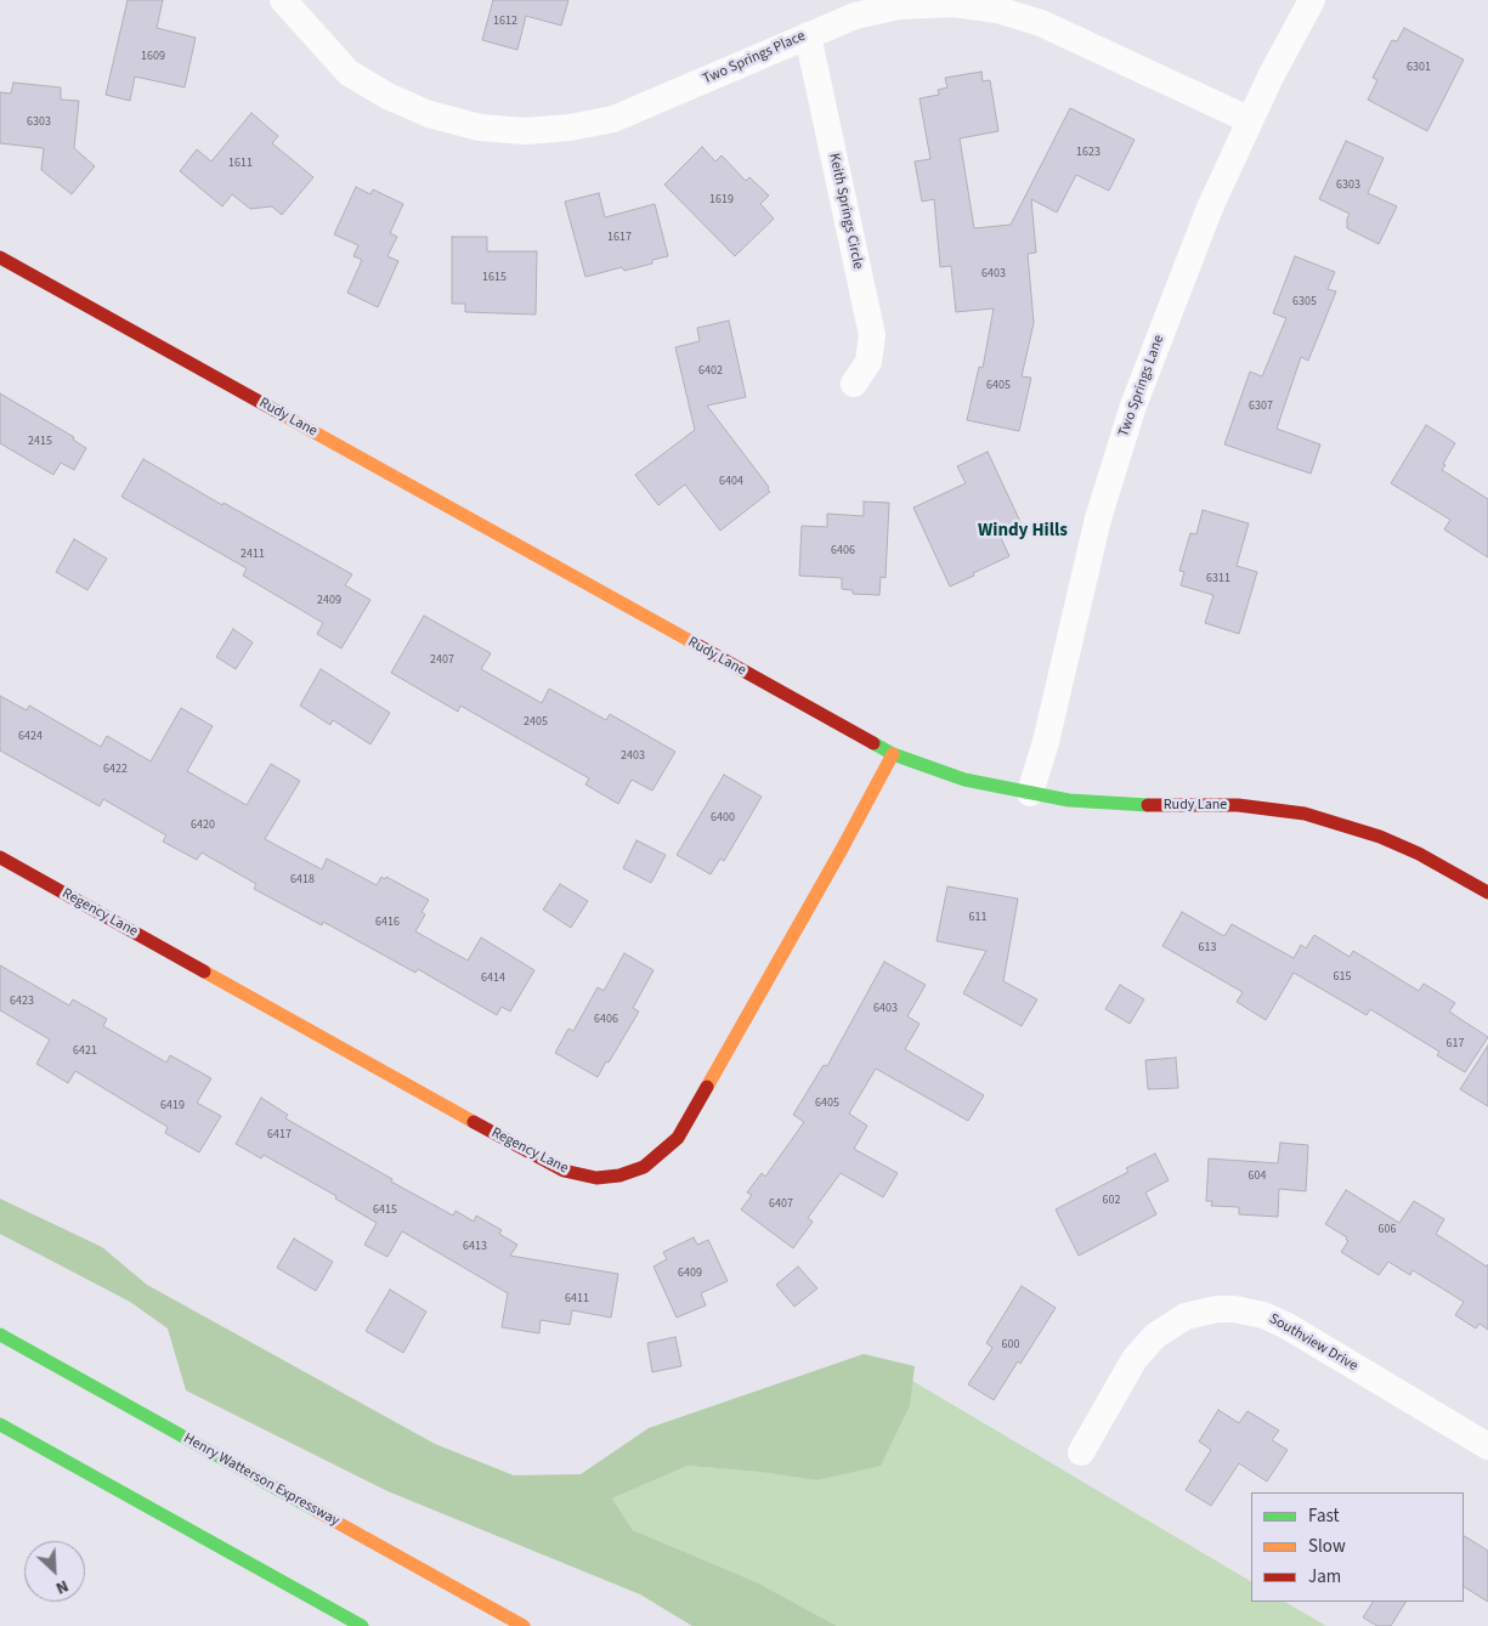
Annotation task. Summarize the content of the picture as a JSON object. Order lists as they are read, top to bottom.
{
  "streets": {
    "main road": ["Rudy Lane", "Regency Lane", "Henry Watterson Expressway"],
    "street": [
      "Two Springs Place",
      "Keith Springs Circle",
      "Two Springs Lane",
      "Southview Drive"
    ]
  },
  "crossings": [
    ["Two Springs Place", "Keith Springs Circle"],
    ["Two Springs Place", "Two Springs Lane"],
    ["Two Springs Lane", "Rudy Lane"],
    ["Rudy Lane", "Regency Lane"]
  ],
  "districts": ["Windy Hills"],
  "house_numbers": [
    "1612",
    "1609",
    "6301",
    "6303",
    "1623",
    "1611",
    "6303",
    "1619",
    "1617",
    "6403",
    "1615",
    "6305",
    "6402",
    "6405",
    "6307",
    "2415",
    "6404",
    "6406",
    "2411",
    "6311",
    "2409",
    "2407",
    "2405",
    "6424",
    "2403",
    "6422",
    "6400",
    "6420",
    "6418",
    "611",
    "6416",
    "613",
    "615",
    "6414",
    "6423",
    "6403",
    "6406",
    "617",
    "6421",
    "6405",
    "6419",
    "6417",
    "604",
    "602",
    "6407",
    "6415",
    "606",
    "6413",
    "6409",
    "6411",
    "600"
  ],
  "legend": ["Fast", "Slow", "Jam"],
  "north": "bottom right"
}
